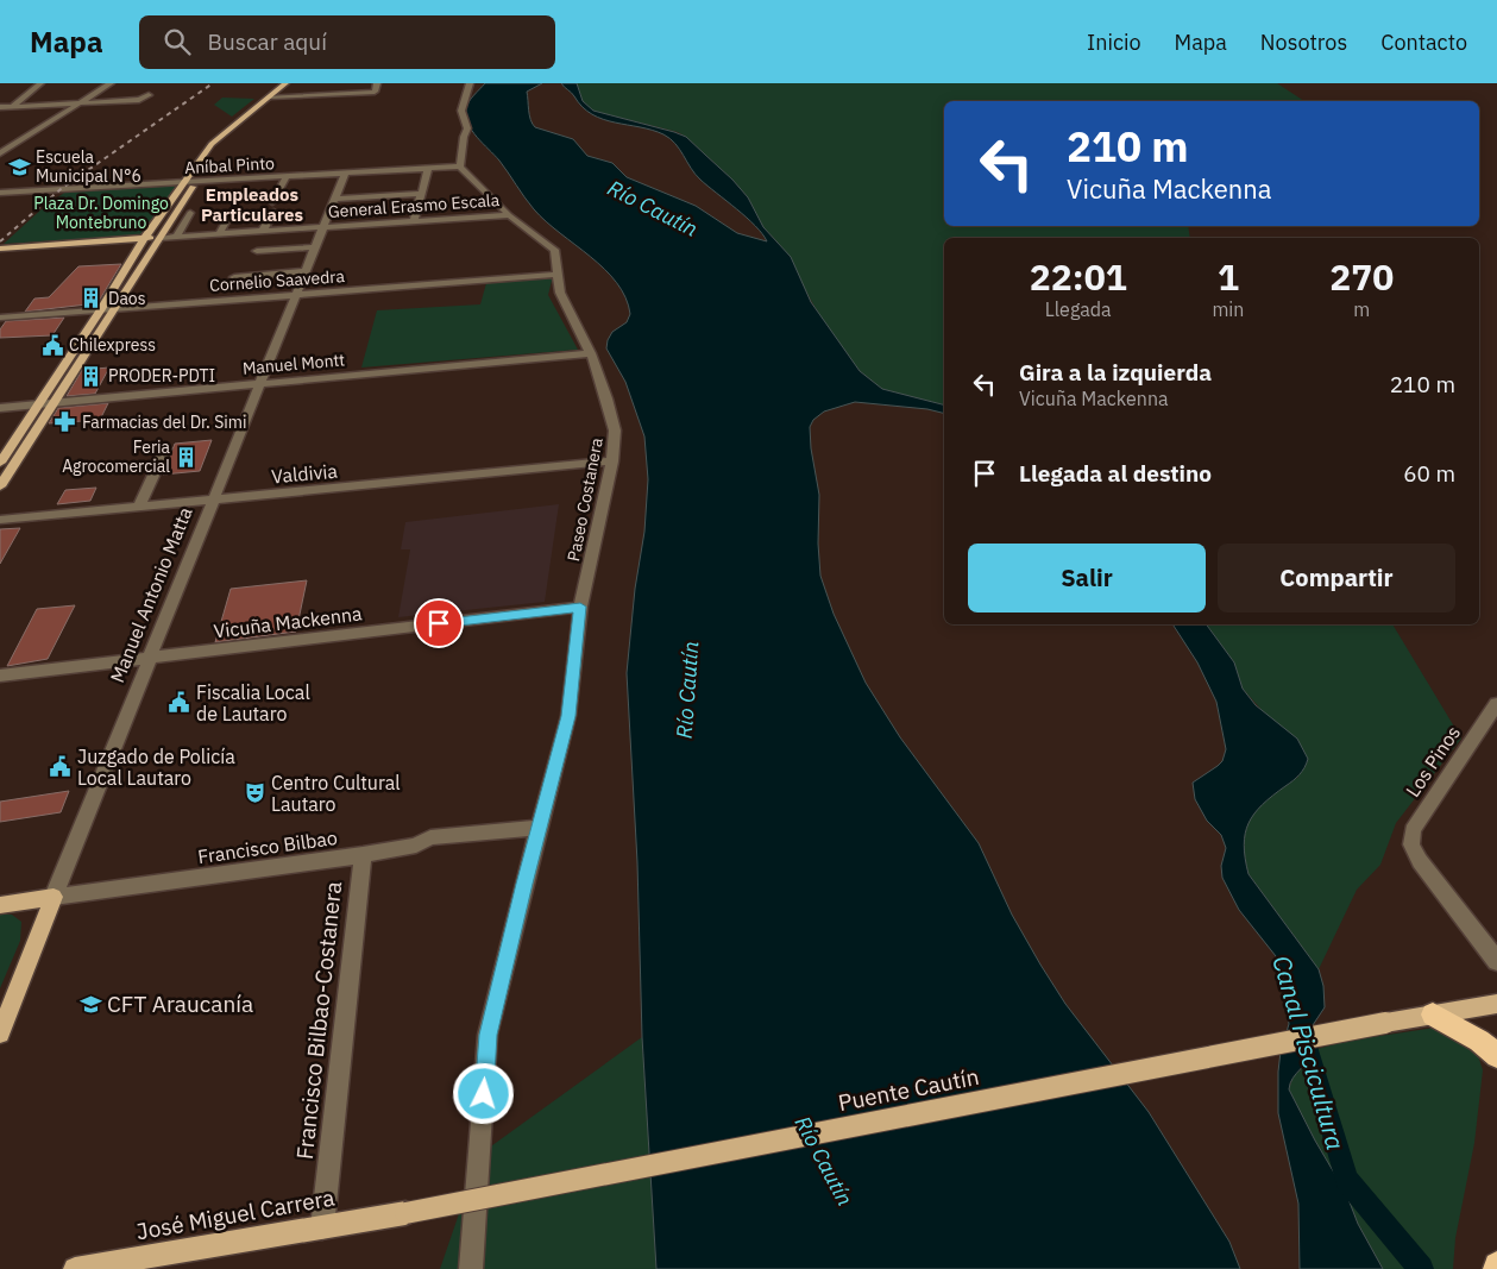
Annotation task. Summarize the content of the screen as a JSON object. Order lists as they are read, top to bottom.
{
  "streets": {
    "main road": [
      "General Erasmo Escala",
      "Manuel Antonio Matta",
      "Francisco Bilbao",
      "Puente Cautín",
      "José Miguel Carrera"
    ],
    "street": [
      "Aníbal Pinto",
      "Cornelio Saavedra",
      "Manuel Montt",
      "Valdivia",
      "Paseo Costanera",
      "Vicuña Mackenna",
      "Los Pinos",
      "Francisco Bilbao-Costanera"
    ]
  },
  "crossings": [
    ["Aníbal Pinto", "Paseo Costanera"],
    ["Aníbal Pinto", "Manuel Antonio Matta"],
    ["General Erasmo Escala", "Paseo Costanera"],
    ["General Erasmo Escala", "Manuel Antonio Matta"],
    ["Cornelio Saavedra", "Paseo Costanera"],
    ["Cornelio Saavedra", "Manuel Antonio Matta"],
    ["Manuel Montt", "Paseo Costanera"],
    ["Manuel Montt", "Manuel Antonio Matta"],
    ["Valdivia", "Paseo Costanera"],
    ["Valdivia", "Manuel Antonio Matta"],
    ["Paseo Costanera", "Vicuña Mackenna"],
    ["Paseo Costanera", "Francisco Bilbao"],
    ["Manuel Antonio Matta", "Vicuña Mackenna"],
    ["Manuel Antonio Matta", "Francisco Bilbao"],
    ["Francisco Bilbao", "Francisco Bilbao-Costanera"],
    ["Francisco Bilbao-Costanera", "José Miguel Carrera"],
    ["Puente Cautín", "José Miguel Carrera"]
  ],
  "districts": ["Empleados Particulares"],
  "water": ["Río Cautín", "Canal Piscicultura"],
  "parks": ["Plaza Dr. Domingo Montebruno"],
  "places": {
    "school or university": ["Escuela Municipal N°6", "CFT Araucanía"],
    "building": ["Daos", "PRODER-PDTI", "Feria Agrocomercial"],
    "public building": ["Chilexpress", "Fiscalia Local de Lautaro", "Juzgado de Policía Local Lautaro"],
    "pharmacy": ["Farmacias del Dr. Simi"],
    "theatre": ["Centro Cultural Lautaro"]
  },
  "page": {
    "header": "Mapa",
    "search": "Buscar aquí",
    "nav": [
      "Inicio",
      "Mapa",
      "Nosotros",
      "Contacto"
    ],
    "turn": ["210 m", "Vicuña Mackenna"],
    "eta": [
      "22:01",
      "Llegada",
      "1",
      "min",
      "270",
      "m"
    ],
    "list": [
      {
        "name": "Gira a la izquierda",
        "note": "Vicuña Mackenna",
        "value": "210 m"
      },
      {
        "name": "Llegada al destino",
        "value": "60 m"
      }
    ],
    "buttons": ["Salir", "Compartir"]
  }
}
